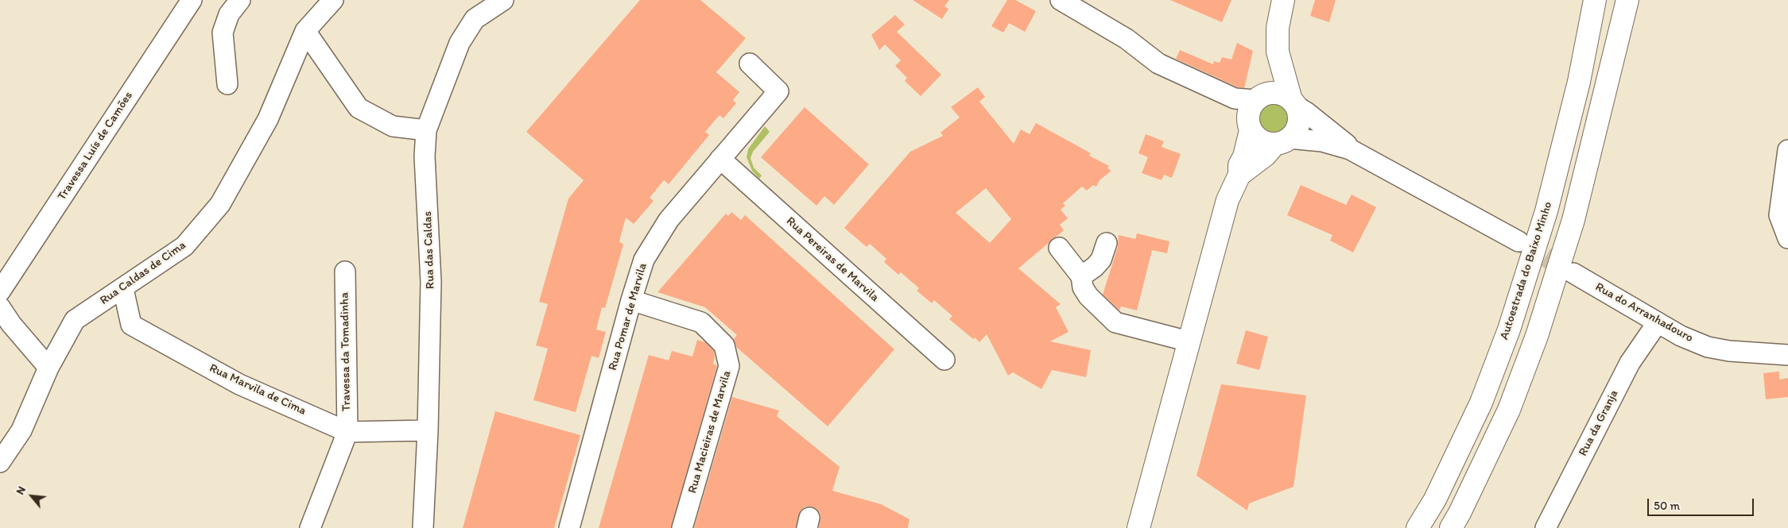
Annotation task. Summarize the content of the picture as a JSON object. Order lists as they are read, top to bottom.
{
  "streets": {
    "main road": ["Autoestrada do Baixo Minho"],
    "street": [
      "Travessa Luís de Camões",
      "Rua das Caldas",
      "Rua Pereiras de Marvila",
      "Rua Caldas de Cima",
      "Rua do Arranhadouro",
      "Rua Pomar de Marvila",
      "Travessa da Tomadinha",
      "Rua Marvila de Cima",
      "Rua da Granja",
      "Rua Macieiras de Marvila"
    ]
  },
  "crossings": [
    ["Rua das Caldas", "Rua Marvila de Cima"],
    ["Rua Pereiras de Marvila", "Rua Pomar de Marvila"],
    ["Rua Caldas de Cima", "Rua Marvila de Cima"],
    ["Rua do Arranhadouro", "Rua da Granja"],
    ["Rua Pomar de Marvila", "Rua Macieiras de Marvila"],
    ["Travessa da Tomadinha", "Rua Marvila de Cima"]
  ],
  "scale_bar": "50 m",
  "north": "top left"
}
